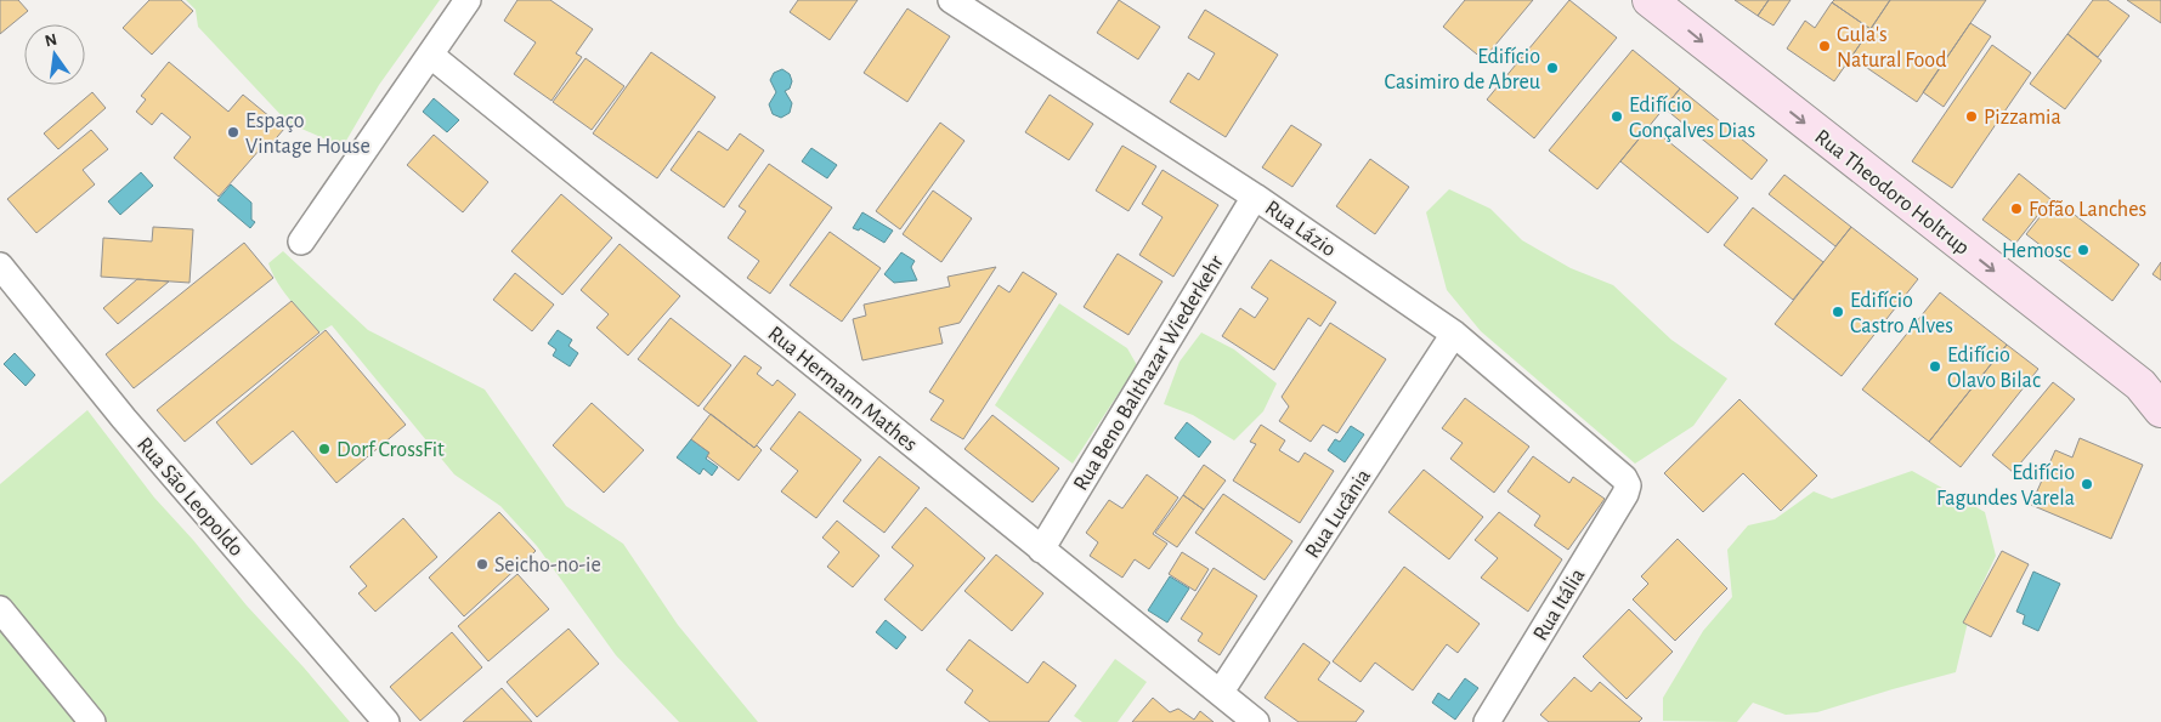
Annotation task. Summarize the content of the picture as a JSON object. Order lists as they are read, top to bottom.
{
  "streets": {
    "main road": ["Rua Theodoro Holtrup"],
    "street": [
      "Rua Lázio",
      "Rua Beno Balthazar Wiederkehr",
      "Rua Hermann Mathes",
      "Rua São Leopoldo",
      "Rua Lucânia",
      "Rua Itália"
    ]
  },
  "crossings": [
    ["Rua Lázio", "Rua Beno Balthazar Wiederkehr"],
    ["Rua Lázio", "Rua Lucânia"],
    ["Rua Lázio", "Rua Itália"],
    ["Rua Beno Balthazar Wiederkehr", "Rua Hermann Mathes"],
    ["Rua Hermann Mathes", "Rua Lucânia"]
  ],
  "one_way": ["Rua Theodoro Holtrup"],
  "places": [
    "Gula's Natural Food",
    "Edifício Casimiro de Abreu",
    "Edifício Gonçalves Dias",
    "Pizzamia",
    "Espaço Vintage House",
    "Fofão Lanches",
    "Hemosc",
    "Edifício Castro Alves",
    "Edifício Olavo Bilac",
    "Dorf CrossFit",
    "Edifício Fagundes Varela",
    "Seicho-no-ie"
  ],
  "north": "top"
}
